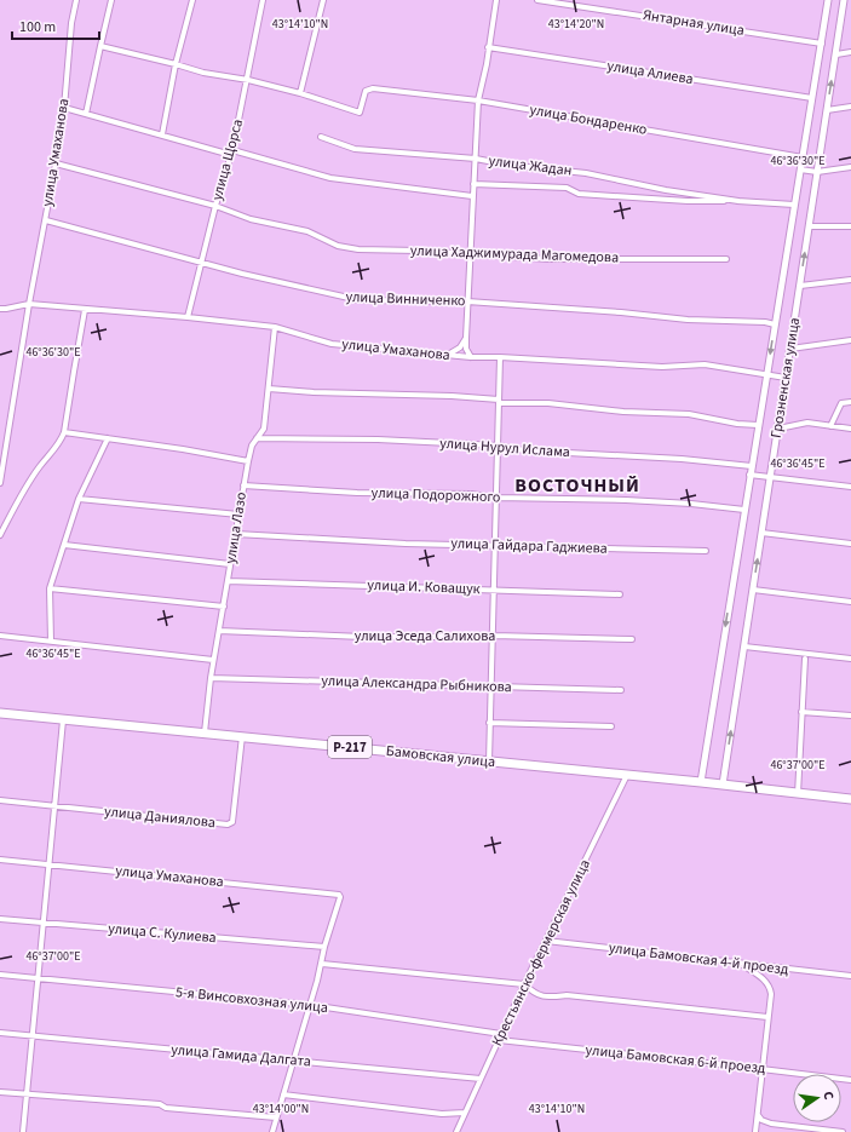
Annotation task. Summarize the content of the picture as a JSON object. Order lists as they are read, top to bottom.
{
  "streets": {
    "highway": ["Р-217", "Бамовская улица"],
    "street": [
      "Янтарная улица",
      "улица Алиева",
      "улица Бондаренко",
      "улица Умаханова",
      "улица Щорса",
      "улица Жадан",
      "улица Хаджимурада Магомедова",
      "улица Винниченко",
      "Грозненская улица",
      "улица Нурул Ислама",
      "улица Подорожного",
      "улица Лазо",
      "улица Гайдара Гаджиева",
      "улица И. Коващук",
      "улица Эседа Салихова",
      "улица Александра Рыбникова",
      "улица Даниялова",
      "улица С. Кулиева",
      "Крестьянско-фермерская улица",
      "улица Бамовская 4-й проезд",
      "5-я Винсовхозная улица",
      "улица Гамида Далгата",
      "улица Бамовская 6-й проезд"
    ]
  },
  "crossings": [
    ["Янтарная улица", "Грозненская улица"],
    ["улица Алиева", "Грозненская улица"],
    ["улица Бондаренко", "Грозненская улица"],
    ["улица Умаханова", "улица Щорса"],
    ["улица Умаханова", "улица Хаджимурада Магомедова"],
    ["улица Умаханова", "улица Винниченко"],
    ["улица Умаханова", "Грозненская улица"],
    ["улица Умаханова", "улица Лазо"],
    ["улица Умаханова", "улица С. Кулиева"],
    ["улица Щорса", "улица Хаджимурада Магомедова"],
    ["улица Щорса", "улица Винниченко"],
    ["улица Винниченко", "Грозненская улица"],
    ["Грозненская улица", "улица Нурул Ислама"],
    ["Грозненская улица", "улица Подорожного"],
    ["Грозненская улица", "Бамовская улица"],
    ["улица Нурул Ислама", "улица Лазо"],
    ["улица Подорожного", "улица Лазо"],
    ["улица Лазо", "улица Гайдара Гаджиева"],
    ["улица Лазо", "улица И. Коващук"],
    ["улица Лазо", "улица Эседа Салихова"],
    ["улица Лазо", "улица Александра Рыбникова"],
    ["улица Лазо", "Бамовская улица"],
    ["Бамовская улица", "улица Даниялова"],
    ["Бамовская улица", "Крестьянско-фермерская улица"],
    ["Крестьянско-фермерская улица", "улица Бамовская 4-й проезд"],
    ["Крестьянско-фермерская улица", "5-я Винсовхозная улица"],
    ["Крестьянско-фермерская улица", "улица Гамида Далгата"],
    ["Крестьянско-фермерская улица", "улица Бамовская 6-й проезд"]
  ],
  "districts": ["ВОСТОЧНЫЙ"],
  "scale_bar": "100 m",
  "north": "right",
  "coordinates": [
    "43°14'10\"N",
    "43°14'20\"N",
    "46°36'30\"E",
    "46°36'45\"E",
    "46°37'00\"E",
    "43°14'00\"N"
  ]
}
